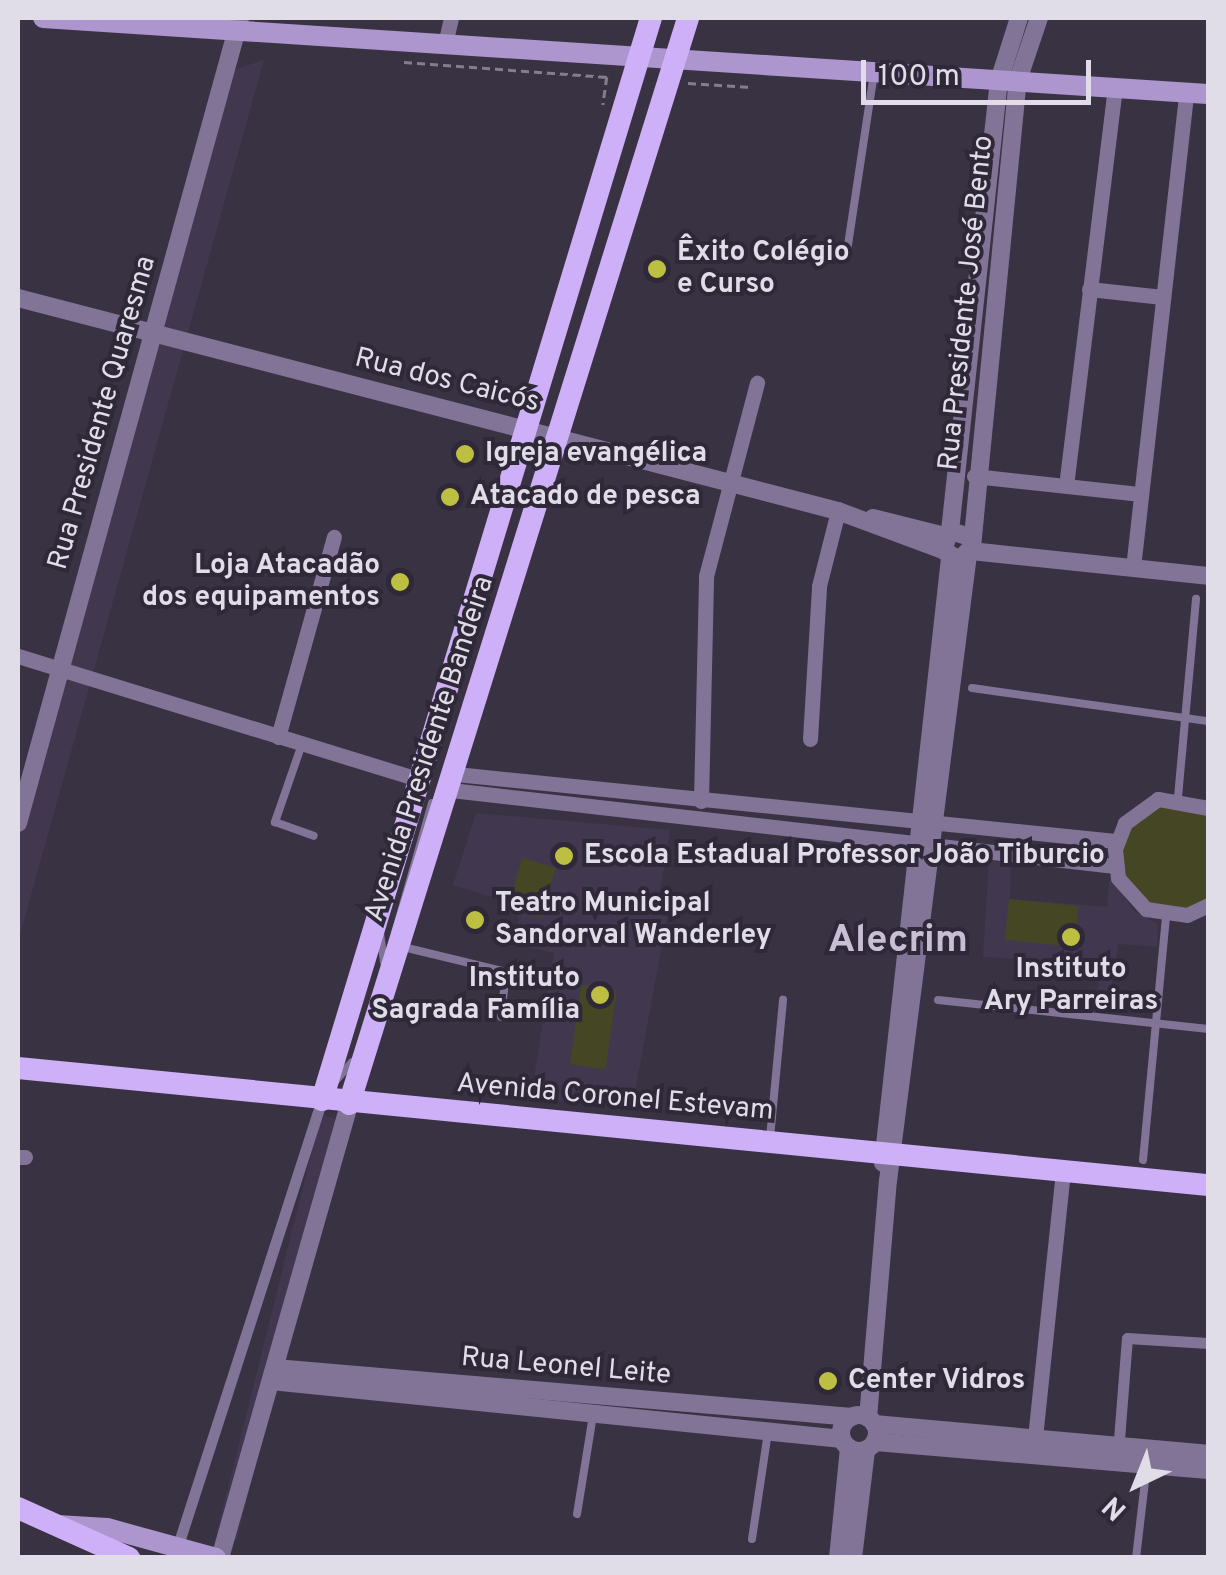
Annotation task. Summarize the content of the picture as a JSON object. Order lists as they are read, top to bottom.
{
  "streets": {
    "main road": ["Avenida Presidente Bandeira", "Avenida Coronel Estevam"],
    "street": [
      "Rua Presidente José Bento",
      "Rua dos Caicós",
      "Rua Presidente Quaresma",
      "Rua Leonel Leite"
    ]
  },
  "crossings": [
    ["Rua Presidente José Bento", "Rua dos Caicós"],
    ["Rua Presidente José Bento", "Avenida Coronel Estevam"],
    ["Rua Presidente José Bento", "Rua Leonel Leite"],
    ["Rua dos Caicós", "Rua Presidente Quaresma"],
    ["Rua dos Caicós", "Avenida Presidente Bandeira"],
    ["Avenida Presidente Bandeira", "Avenida Coronel Estevam"],
    ["Avenida Presidente Bandeira", "Rua Leonel Leite"]
  ],
  "districts": ["Alecrim"],
  "places": [
    "Êxito Colégio e Curso",
    "Igreja evangélica",
    "Atacado de pesca",
    "Loja Atacadão dos equipamentos",
    "Escola Estadual Professor João Tiburcio",
    "Teatro Municipal Sandorval Wanderley",
    "Instituto Ary Parreiras",
    "Instituto Sagrada Família",
    "Center Vidros"
  ],
  "scale_bar": "100 m",
  "north": "bottom left"
}
